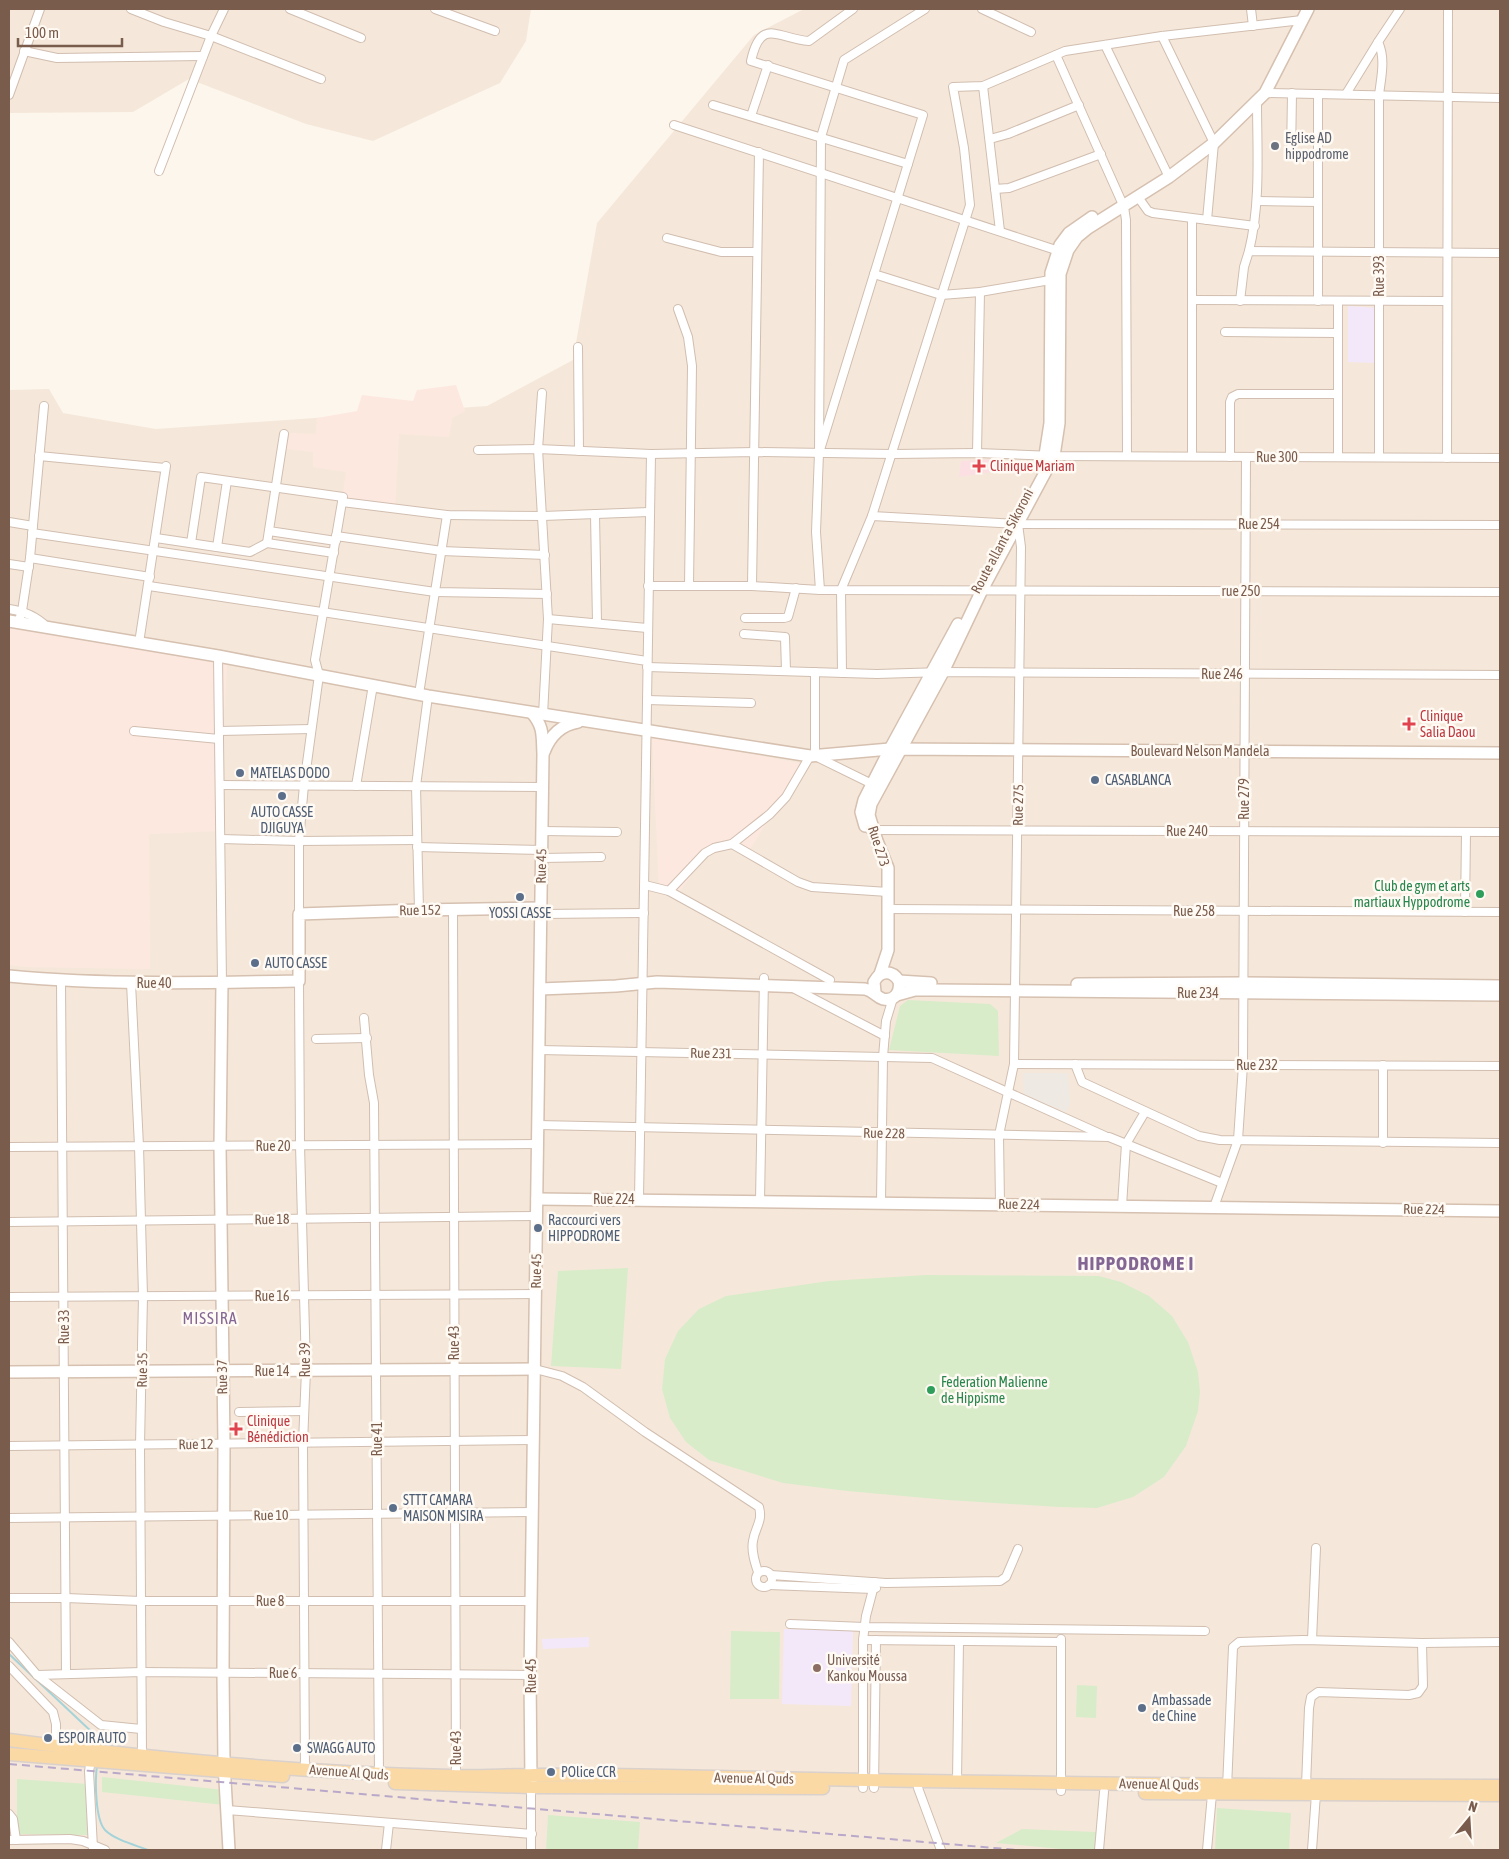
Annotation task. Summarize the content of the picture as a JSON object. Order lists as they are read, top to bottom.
{
  "streets": {
    "main road": ["Avenue Al Quds"],
    "street": [
      "Rue 393",
      "Rue 300",
      "Rue 254",
      "rue 250",
      "Rue 246",
      "Boulevard Nelson Mandela",
      "Rue 279",
      "Rue 275",
      "Rue 240",
      "Rue 273",
      "Rue 45",
      "Rue 152",
      "Rue 258",
      "Rue 40",
      "Rue 234",
      "Rue 231",
      "Rue 232",
      "Rue 228",
      "Rue 20",
      "Rue 224",
      "Rue 18",
      "Rue 16",
      "Rue 33",
      "Rue 43",
      "Rue 39",
      "Rue 35",
      "Rue 14",
      "Rue 37",
      "Rue 41",
      "Rue 12",
      "Rue 10",
      "Rue 8",
      "Rue 6"
    ]
  },
  "crossings": [
    ["Rue 393", "Rue 300"],
    ["Rue 300", "Rue 279"],
    ["Rue 254", "Rue 279"],
    ["Rue 254", "Rue 275"],
    ["rue 250", "Rue 279"],
    ["rue 250", "Rue 275"],
    ["Rue 246", "Rue 279"],
    ["Rue 246", "Rue 275"],
    ["Boulevard Nelson Mandela", "Rue 279"],
    ["Boulevard Nelson Mandela", "Rue 275"],
    ["Boulevard Nelson Mandela", "Rue 273"],
    ["Boulevard Nelson Mandela", "Rue 45"],
    ["Rue 279", "Rue 240"],
    ["Rue 279", "Rue 258"],
    ["Rue 279", "Rue 234"],
    ["Rue 279", "Rue 232"],
    ["Rue 279", "Rue 228"],
    ["Rue 279", "Rue 224"],
    ["Rue 275", "Rue 240"],
    ["Rue 275", "Rue 258"],
    ["Rue 275", "Rue 234"],
    ["Rue 275", "Rue 231"],
    ["Rue 275", "Rue 232"],
    ["Rue 240", "Rue 273"],
    ["Rue 273", "Rue 258"],
    ["Rue 273", "Rue 234"],
    ["Rue 45", "Rue 152"],
    ["Rue 45", "Rue 231"],
    ["Rue 45", "Rue 228"],
    ["Rue 45", "Rue 20"],
    ["Rue 45", "Rue 224"],
    ["Rue 45", "Rue 18"],
    ["Rue 45", "Rue 16"],
    ["Rue 45", "Rue 14"],
    ["Rue 45", "Rue 12"],
    ["Rue 45", "Rue 10"],
    ["Rue 45", "Rue 8"],
    ["Rue 45", "Rue 6"],
    ["Rue 45", "Avenue Al Quds"],
    ["Rue 152", "Rue 43"],
    ["Rue 40", "Rue 33"],
    ["Rue 40", "Rue 39"],
    ["Rue 40", "Rue 35"],
    ["Rue 40", "Rue 37"],
    ["Rue 231", "Rue 228"],
    ["Rue 20", "Rue 33"],
    ["Rue 20", "Rue 43"],
    ["Rue 20", "Rue 39"],
    ["Rue 20", "Rue 35"],
    ["Rue 20", "Rue 37"],
    ["Rue 20", "Rue 41"],
    ["Rue 18", "Rue 33"],
    ["Rue 18", "Rue 43"],
    ["Rue 18", "Rue 39"],
    ["Rue 18", "Rue 35"],
    ["Rue 18", "Rue 37"],
    ["Rue 18", "Rue 41"],
    ["Rue 16", "Rue 33"],
    ["Rue 16", "Rue 43"],
    ["Rue 16", "Rue 39"],
    ["Rue 16", "Rue 35"],
    ["Rue 16", "Rue 37"],
    ["Rue 16", "Rue 41"],
    ["Rue 33", "Rue 14"],
    ["Rue 33", "Rue 12"],
    ["Rue 33", "Rue 10"],
    ["Rue 33", "Rue 8"],
    ["Rue 33", "Rue 6"],
    ["Rue 43", "Rue 14"],
    ["Rue 43", "Rue 12"],
    ["Rue 43", "Rue 10"],
    ["Rue 43", "Rue 8"],
    ["Rue 43", "Rue 6"],
    ["Rue 43", "Avenue Al Quds"],
    ["Rue 39", "Rue 14"],
    ["Rue 39", "Rue 12"],
    ["Rue 39", "Rue 10"],
    ["Rue 39", "Rue 8"],
    ["Rue 39", "Rue 6"],
    ["Rue 39", "Avenue Al Quds"],
    ["Rue 35", "Rue 14"],
    ["Rue 35", "Rue 12"],
    ["Rue 35", "Rue 10"],
    ["Rue 35", "Rue 8"],
    ["Rue 35", "Rue 6"],
    ["Rue 35", "Avenue Al Quds"],
    ["Rue 14", "Rue 37"],
    ["Rue 14", "Rue 41"],
    ["Rue 37", "Rue 12"],
    ["Rue 37", "Rue 10"],
    ["Rue 37", "Rue 8"],
    ["Rue 37", "Rue 6"],
    ["Rue 37", "Avenue Al Quds"],
    ["Rue 41", "Rue 12"],
    ["Rue 41", "Rue 10"],
    ["Rue 41", "Rue 8"],
    ["Rue 41", "Rue 6"],
    ["Rue 41", "Avenue Al Quds"]
  ],
  "districts": ["HIPPODROME I", "MISSIRA"],
  "places": {
    "other": [
      "Eglise AD hippodrome",
      "MATELAS DODO",
      "CASABLANCA",
      "AUTO CASSE DJIGUYA",
      "Club de gym et arts martiaux Hyppodrome",
      "YOSSI CASSE",
      "AUTO CASSE",
      "Raccourci vers HIPPODROME",
      "Federation Malienne de Hippisme",
      "STTT CAMARA MAISON MISIRA",
      "Université Kankou Moussa",
      "Ambassade de Chine",
      "ESPOIR AUTO",
      "SWAGG AUTO",
      "POlice CCR"
    ],
    "health": ["Clinique Mariam", "Clinique Salia Daou", "Clinique Bénédiction"]
  },
  "scale_bar": "100 m",
  "north": "top"
}
